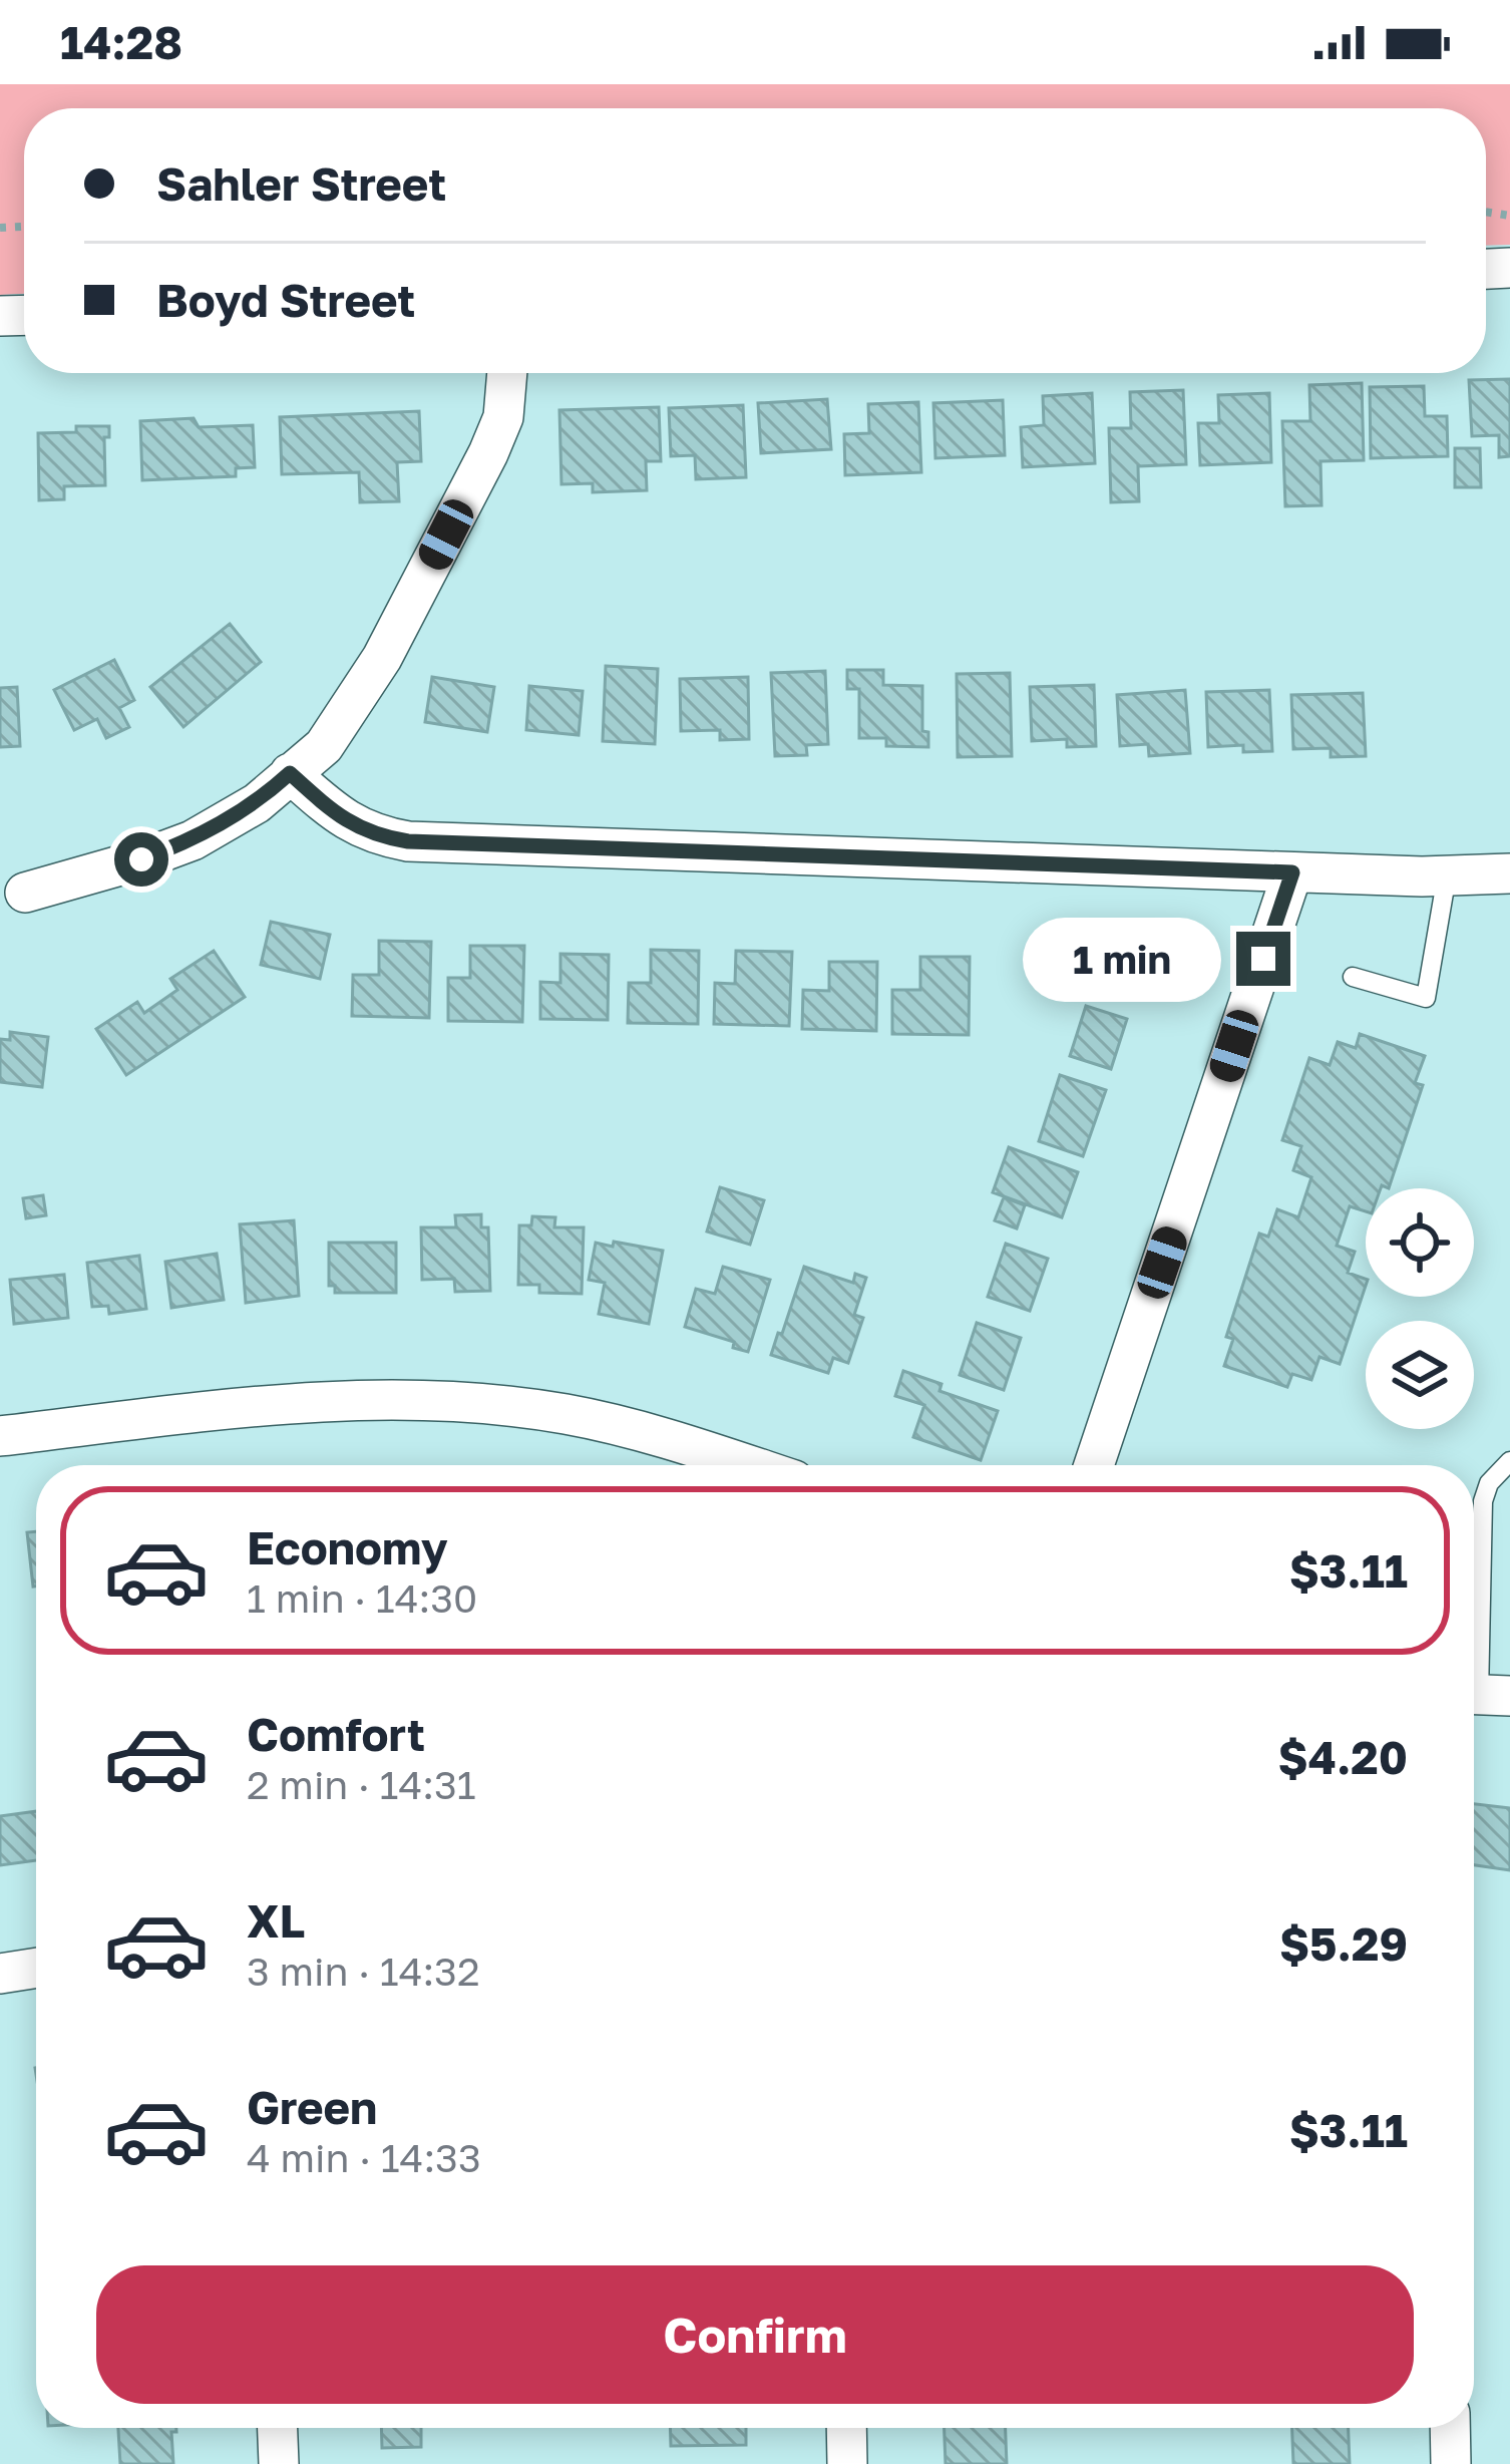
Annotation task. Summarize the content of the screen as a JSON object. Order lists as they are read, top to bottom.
{
  "page": {
    "status": "14:28",
    "banner": ["Sahler Street", "Boyd Street"],
    "bubble": "1 min",
    "list": [
      {
        "name": "Economy",
        "note": "1 min · 14:30",
        "value": "$3.11"
      },
      {
        "name": "Comfort",
        "note": "2 min · 14:31",
        "value": "$4.20"
      },
      {
        "name": "XL",
        "note": "3 min · 14:32",
        "value": "$5.29"
      },
      {
        "name": "Green",
        "note": "4 min · 14:33",
        "value": "$3.11"
      }
    ],
    "buttons": "Confirm"
  }
}
